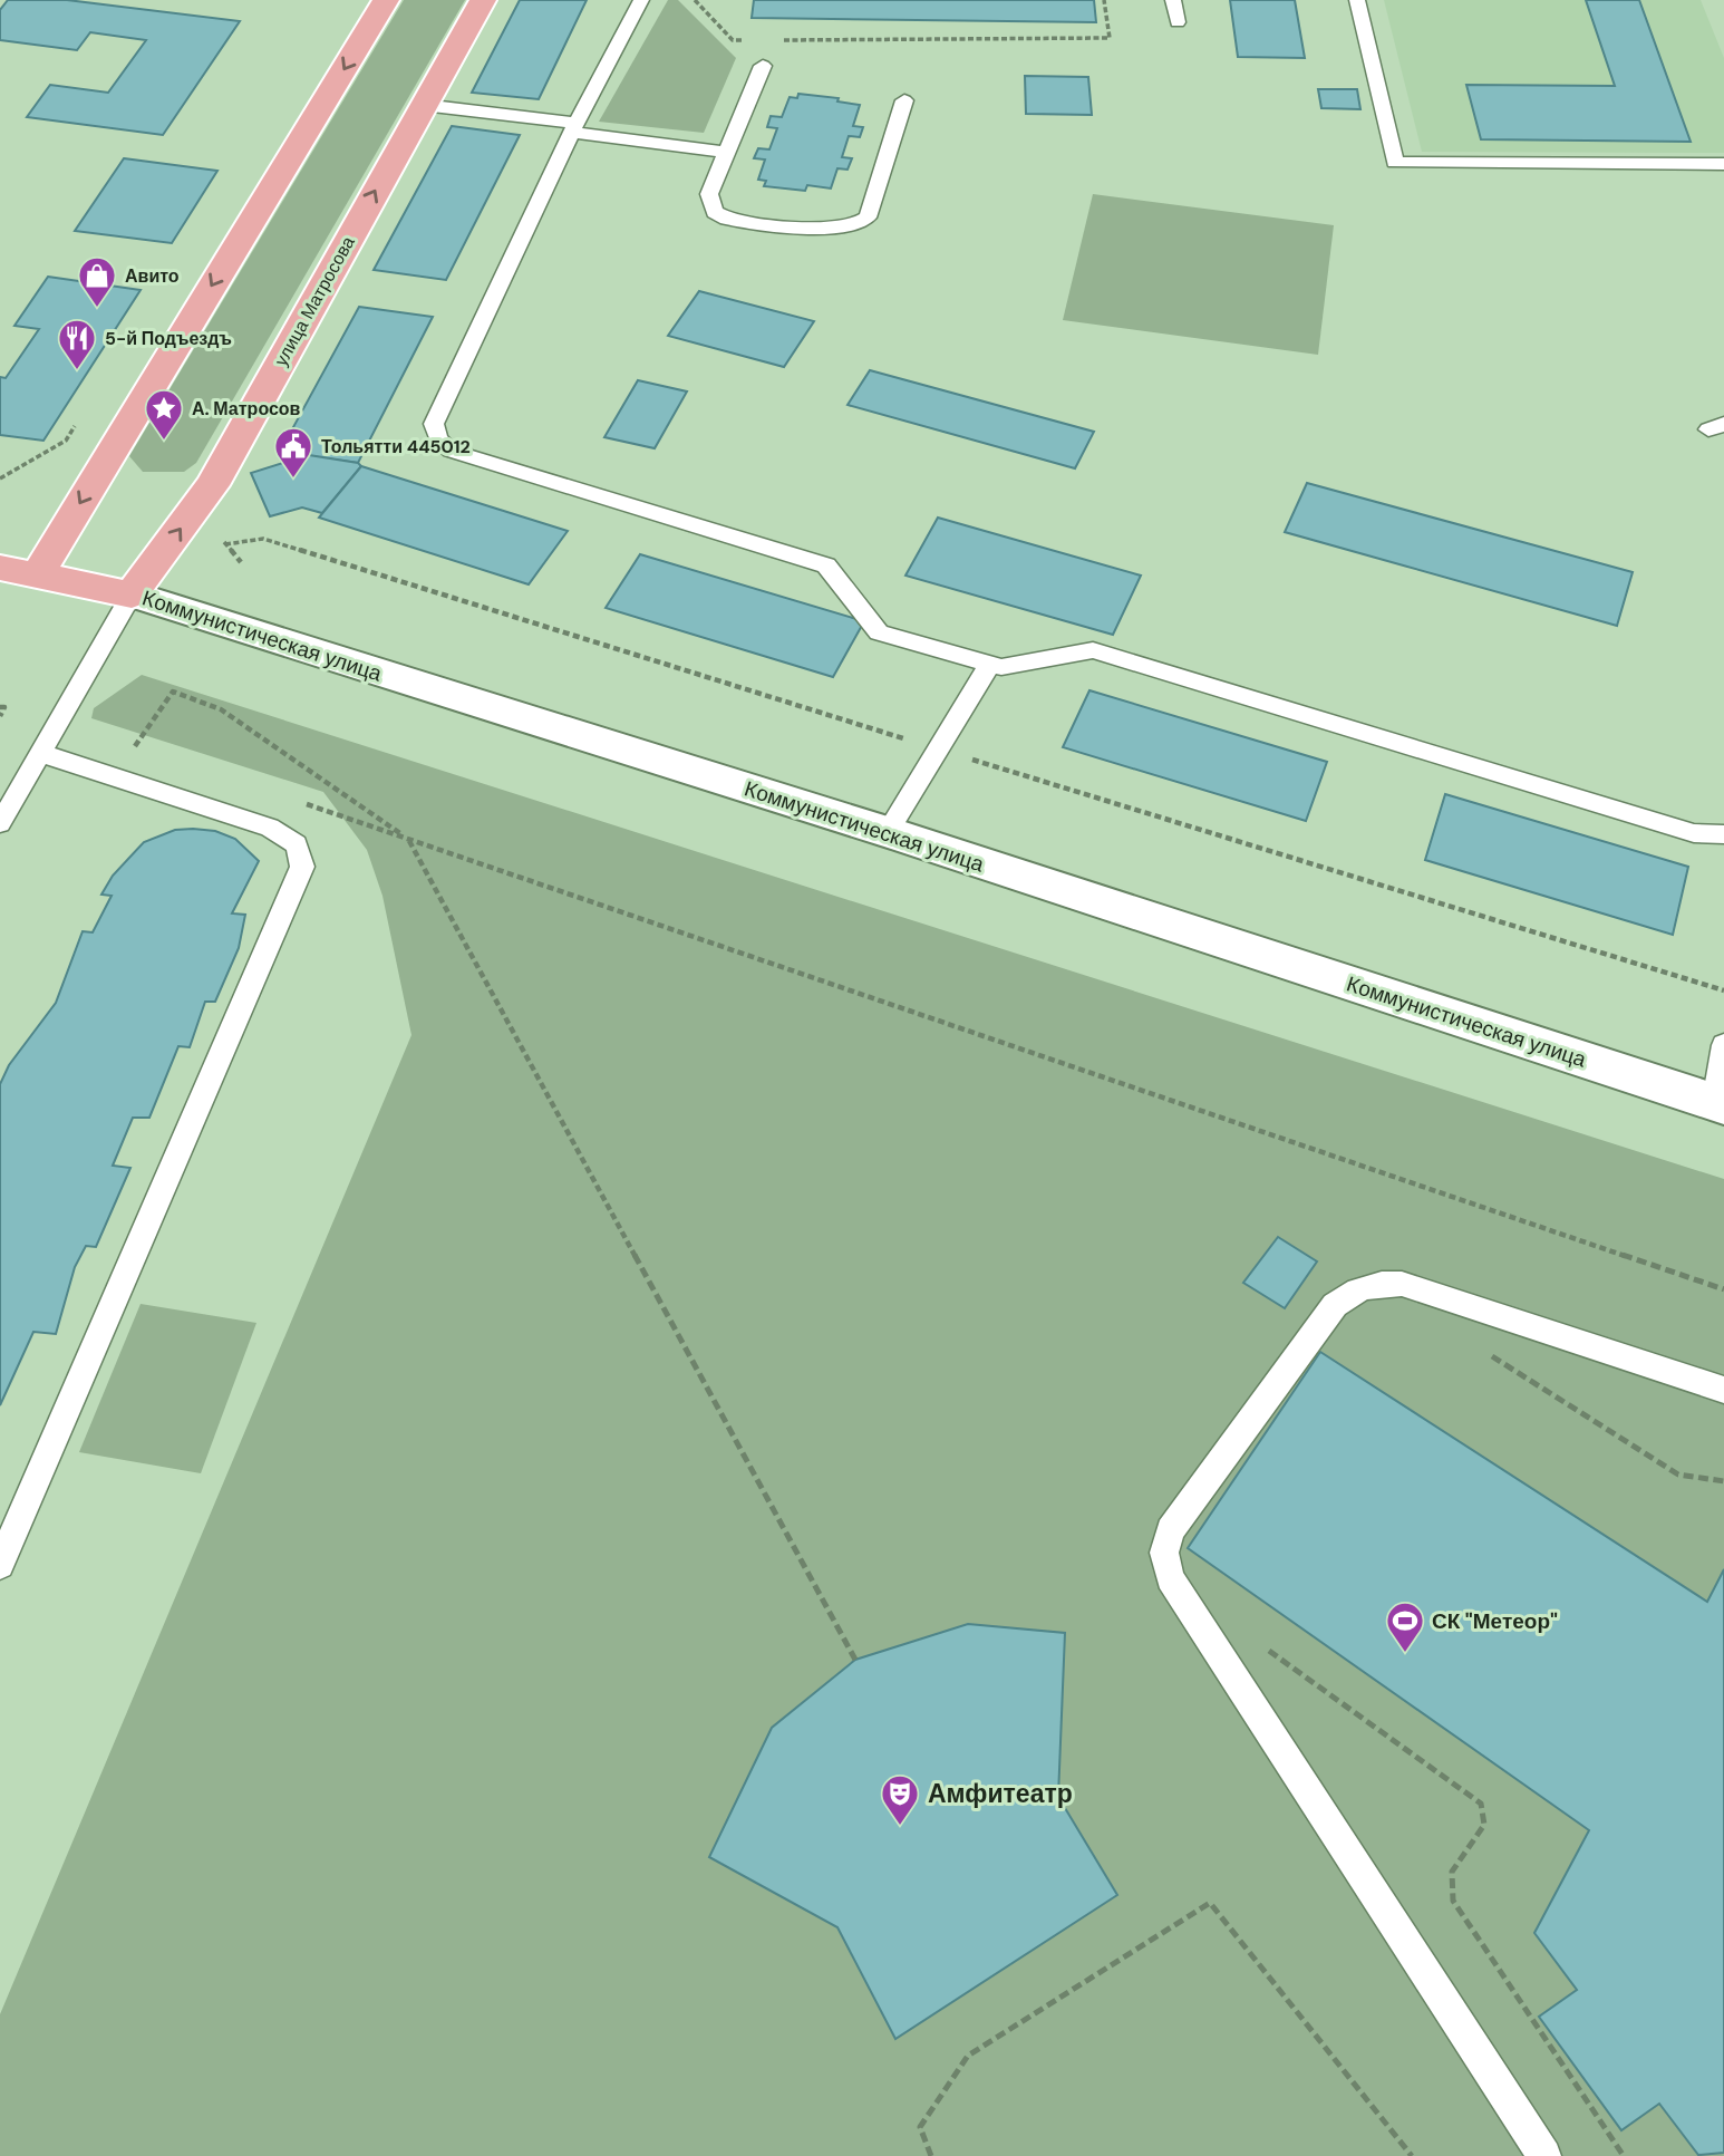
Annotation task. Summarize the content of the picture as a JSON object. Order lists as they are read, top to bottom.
{
  "streets": {
    "main road": ["улица Матросова", "Коммунистическая улица"]
  },
  "crossings": [
    ["улица Матросова", "Коммунистическая улица"]
  ],
  "places": {
    "shop": ["Авито"],
    "restaurant": ["5-й Подъездъ"],
    "place": ["А. Матросов"],
    "public building": ["Тольятти 445012"],
    "sports": ["СК \"Метеор\""],
    "theatre": ["Амфитеатр"]
  }
}
